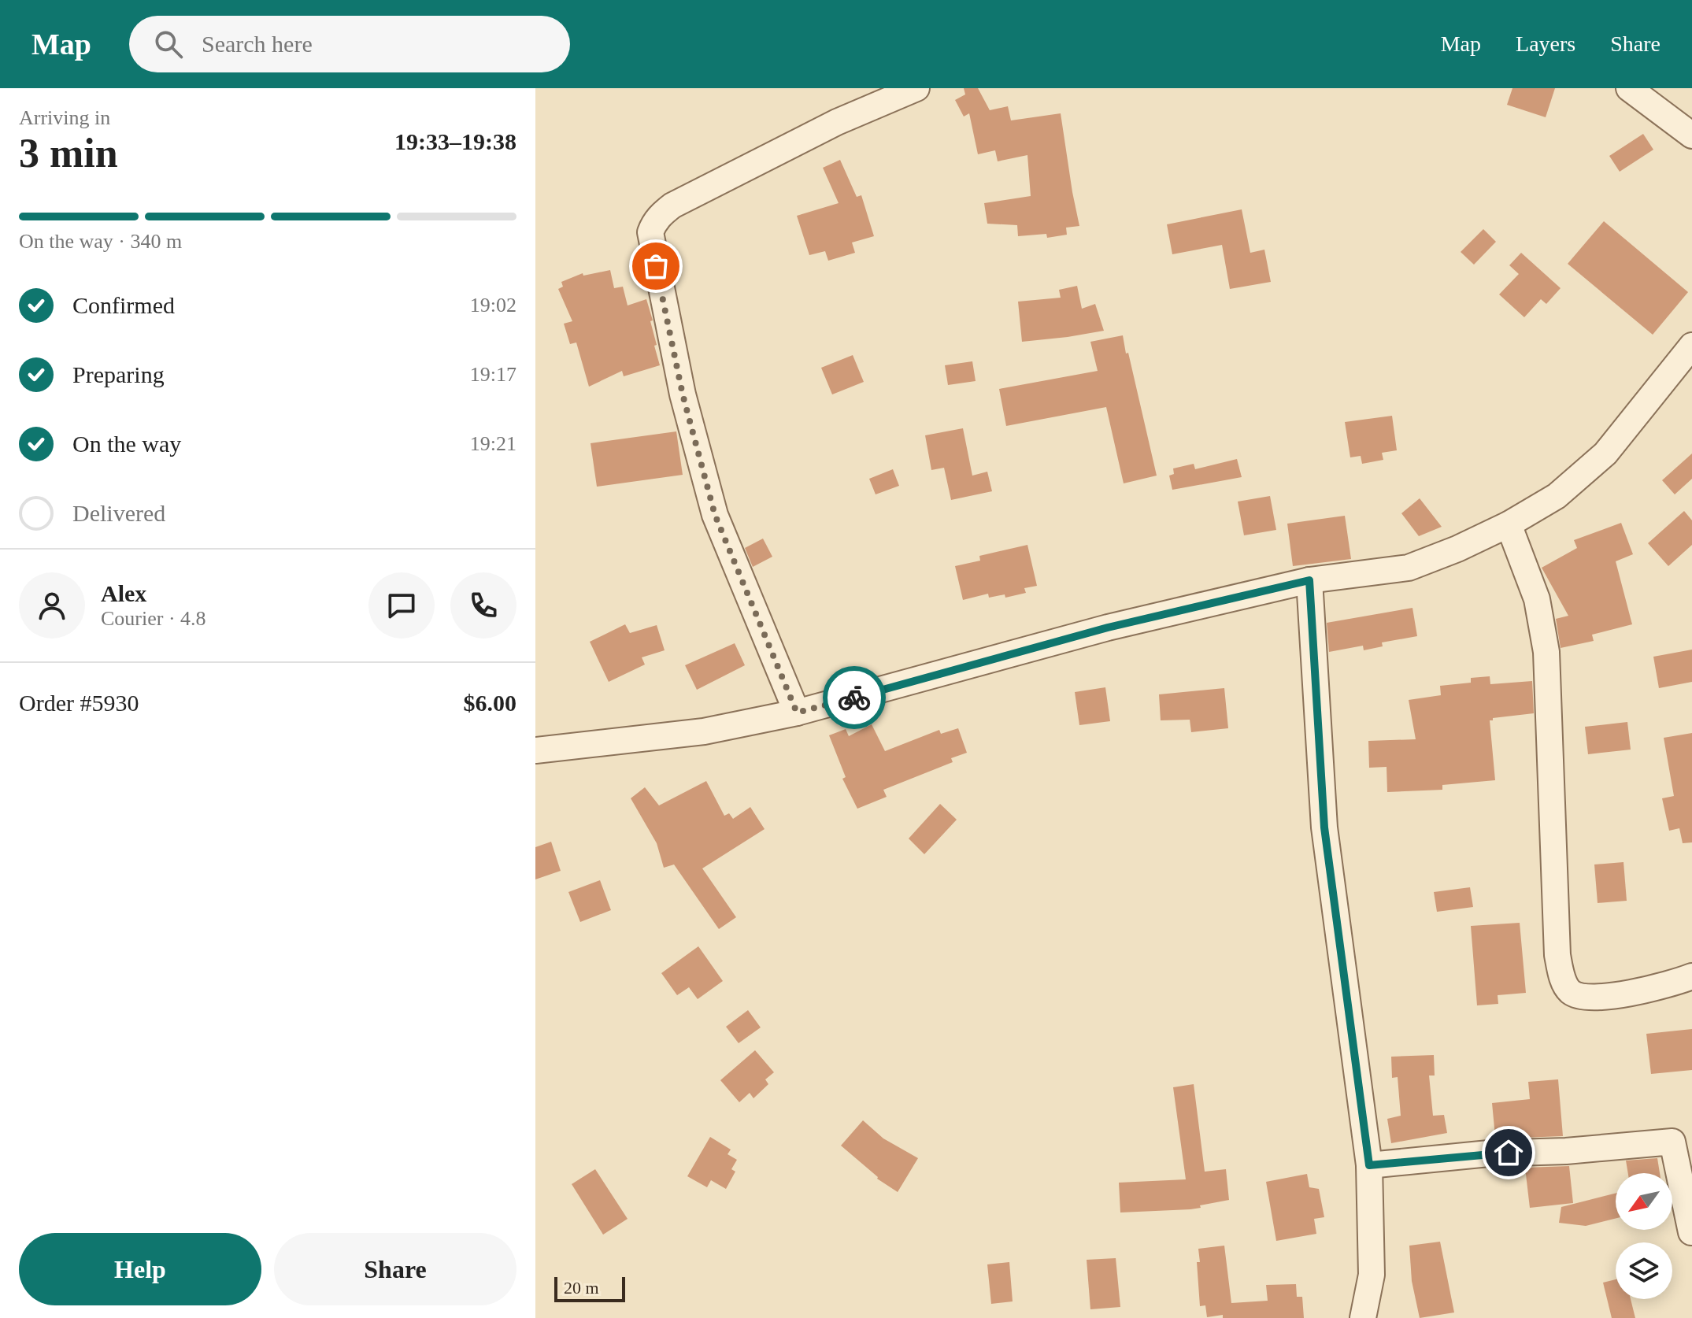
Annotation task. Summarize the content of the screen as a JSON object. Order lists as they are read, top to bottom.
{
  "scale_bar": "20 m",
  "north": "bottom left",
  "page": {
    "header": "Map",
    "search": "Search here",
    "nav": ["Map", "Layers", "Share"],
    "heading": ["3 min", "Arriving in", "19:33–19:38"],
    "panel": [
      "Alex",
      "Courier · 4.8",
      "Order #5930",
      "$6.00"
    ],
    "bar": "On the way · 340 m",
    "list": [
      ["Confirmed", "19:02"],
      ["Preparing", "19:17"],
      ["On the way", "19:21"],
      "Delivered"
    ],
    "buttons": ["Help", "Share"],
    "scale": "20 m"
  }
}
